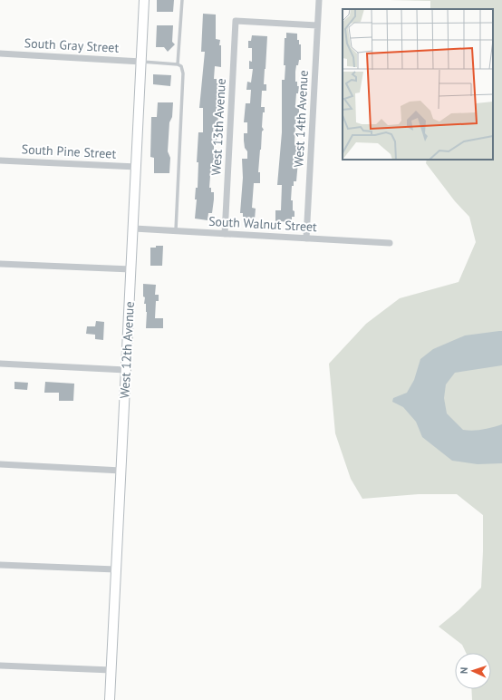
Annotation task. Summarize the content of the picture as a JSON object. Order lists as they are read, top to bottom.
{
  "streets": {
    "main road": ["West 12th Avenue"],
    "street": [
      "South Gray Street",
      "West 14th Avenue",
      "West 13th Avenue",
      "South Pine Street",
      "South Walnut Street"
    ]
  },
  "crossings": [
    ["South Gray Street", "West 12th Avenue"],
    ["West 14th Avenue", "West 13th Avenue"],
    ["West 14th Avenue", "South Walnut Street"],
    ["West 13th Avenue", "South Walnut Street"],
    ["South Pine Street", "West 12th Avenue"],
    ["South Walnut Street", "West 12th Avenue"]
  ],
  "north": "left"
}
